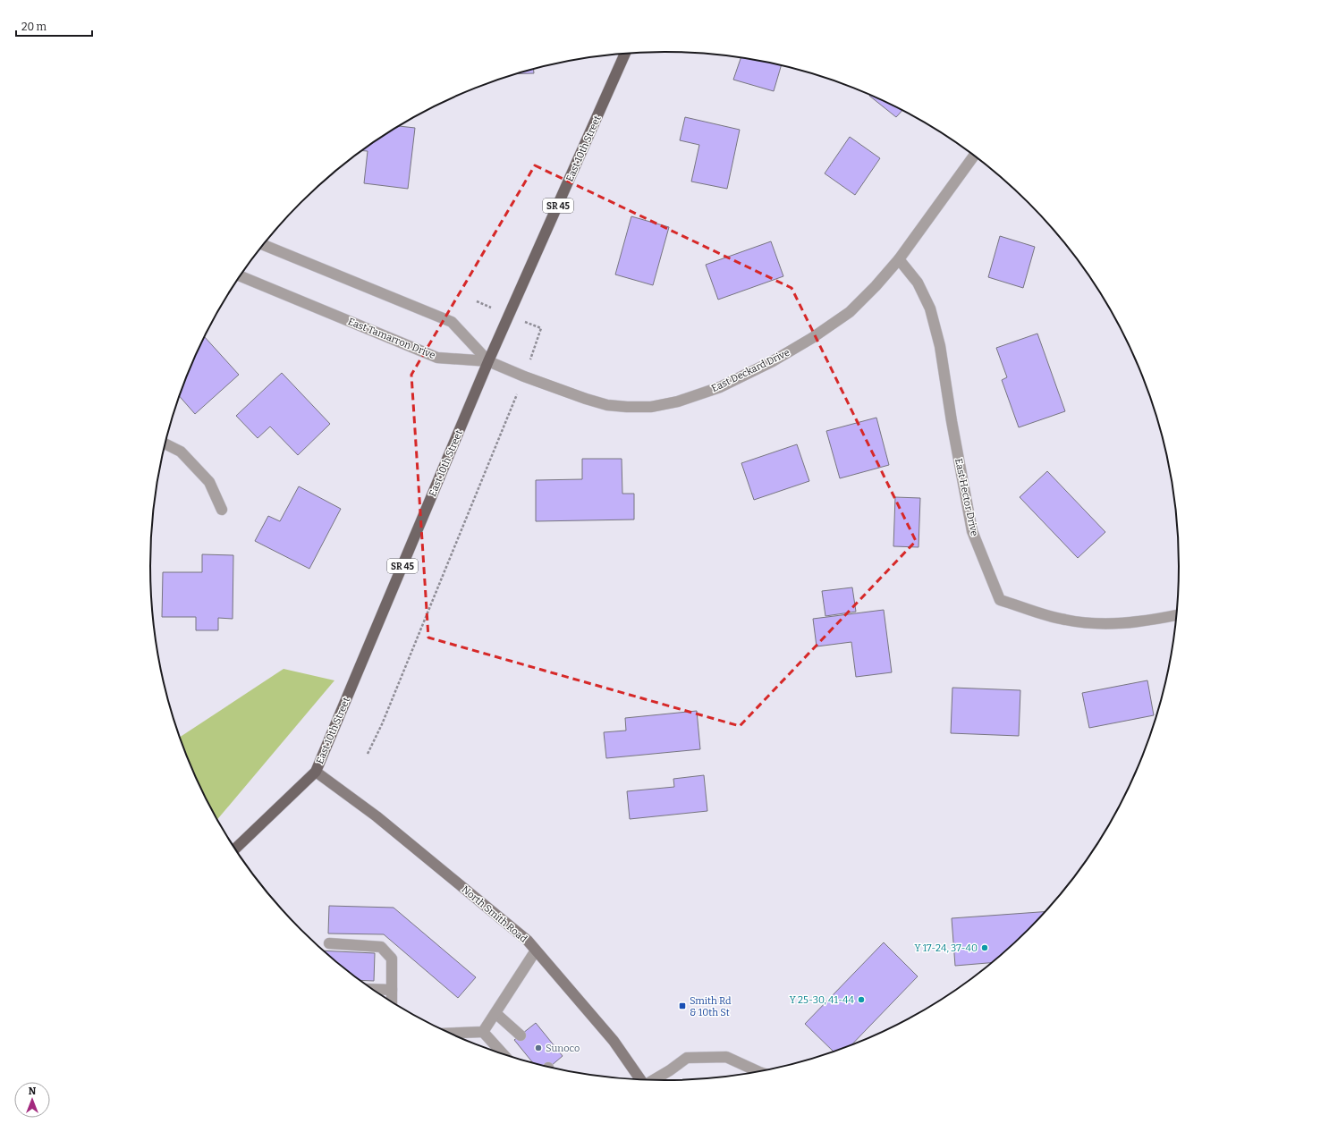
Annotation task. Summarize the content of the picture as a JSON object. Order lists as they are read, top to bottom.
{
  "streets": {
    "main road": ["East 10th Street", "SR 45", "North Smith Road"],
    "street": ["East Tamarron Drive", "East Deckard Drive", "East Hector Drive"]
  },
  "crossings": [
    ["East 10th Street", "East Tamarron Drive"],
    ["East 10th Street", "East Deckard Drive"],
    ["East 10th Street", "North Smith Road"],
    ["East Tamarron Drive", "East Deckard Drive"],
    ["East Deckard Drive", "East Hector Drive"]
  ],
  "places": {
    "other": ["Y 17-24, 37-40", "Y 25-30, 41-44", "Sunoco"],
    "transit": ["Smith Rd & 10th St"]
  },
  "scale_bar": "20 m",
  "north": "top"
}
